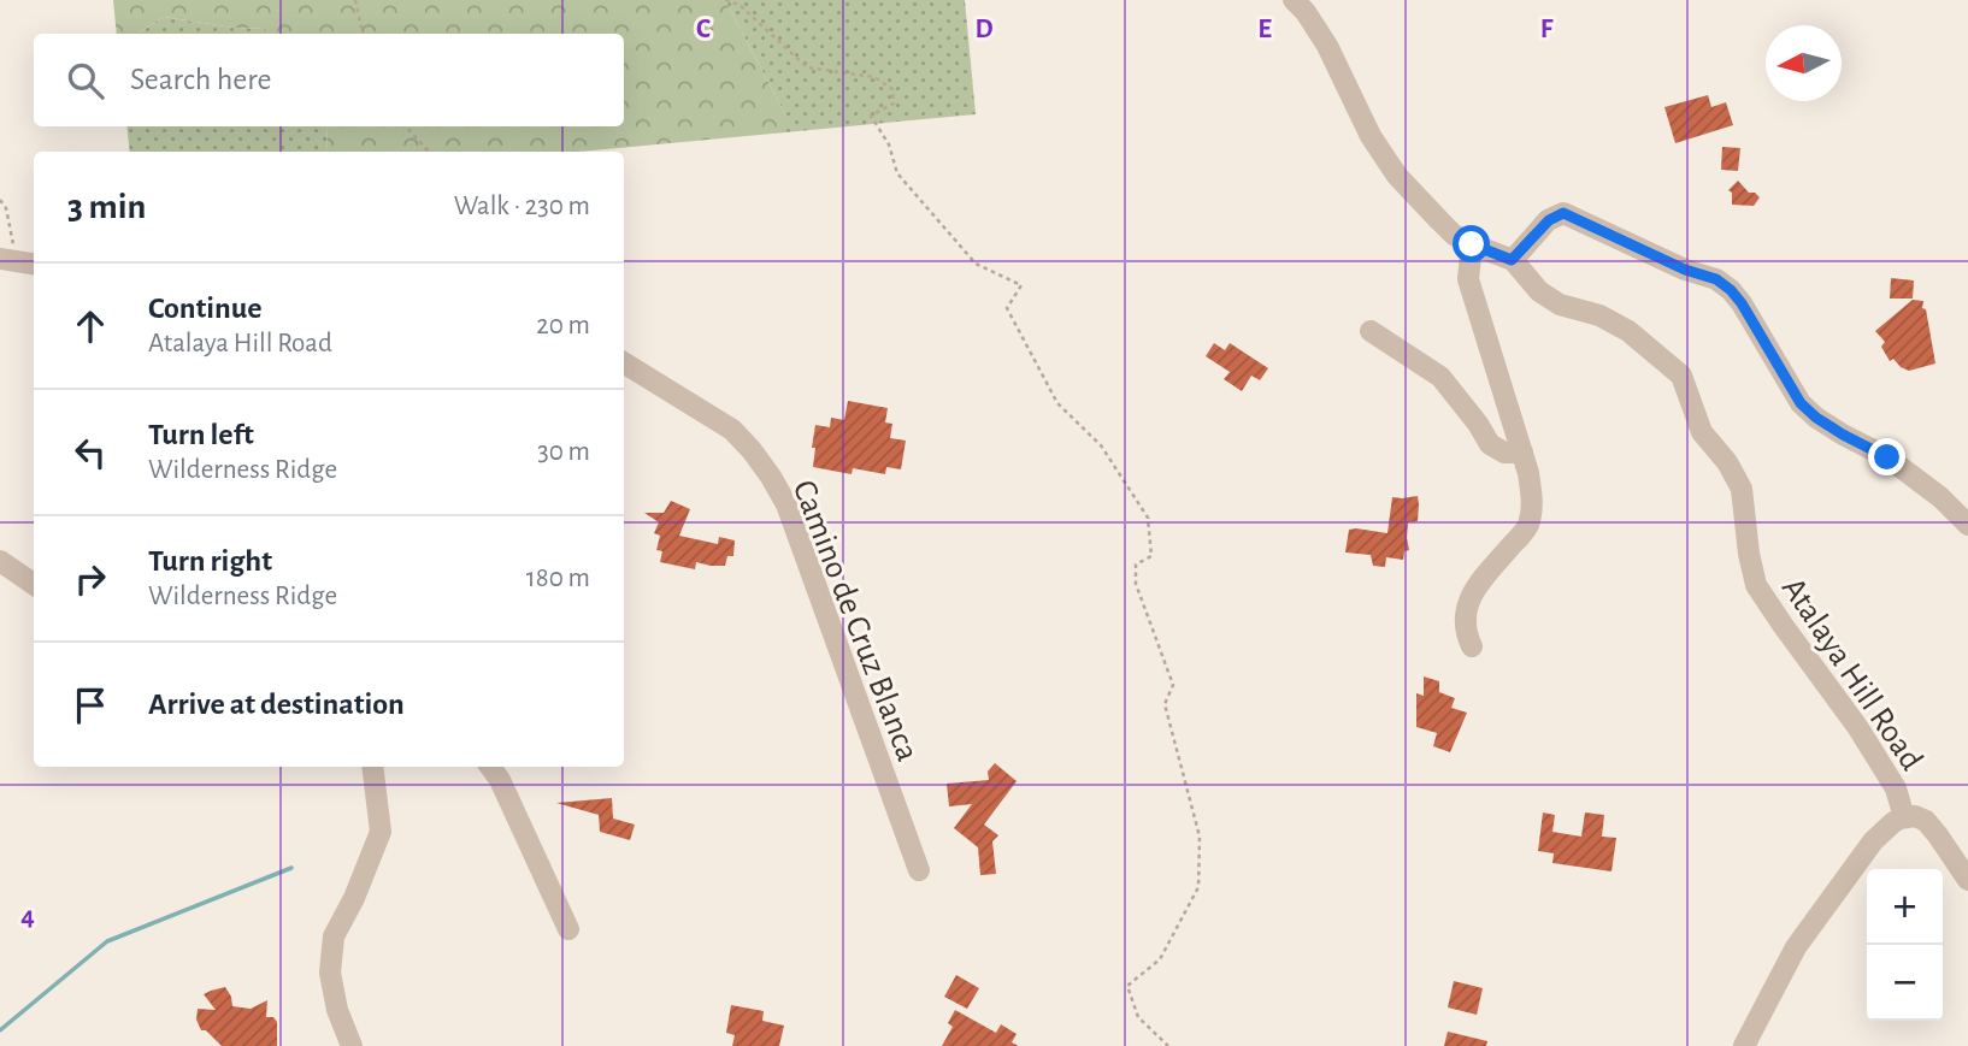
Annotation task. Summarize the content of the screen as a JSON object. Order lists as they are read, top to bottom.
{
  "streets": {
    "street": ["Camino de Cruz Blanca", "Atalaya Hill Road"]
  },
  "north": "left",
  "page": {
    "search": "Search here",
    "heading": ["3 min", "Walk · 230 m"],
    "list": [
      ["Continue", "Atalaya Hill Road", "20 m"],
      ["Turn left", "Wilderness Ridge", "30 m"],
      ["Turn right", "Wilderness Ridge", "180 m"],
      "Arrive at destination"
    ],
    "map_buttons": ["+", "−"]
  },
  "grid": {
    "columns": [
      "C",
      "D",
      "E",
      "F"
    ],
    "rows": ["4"]
  }
}
